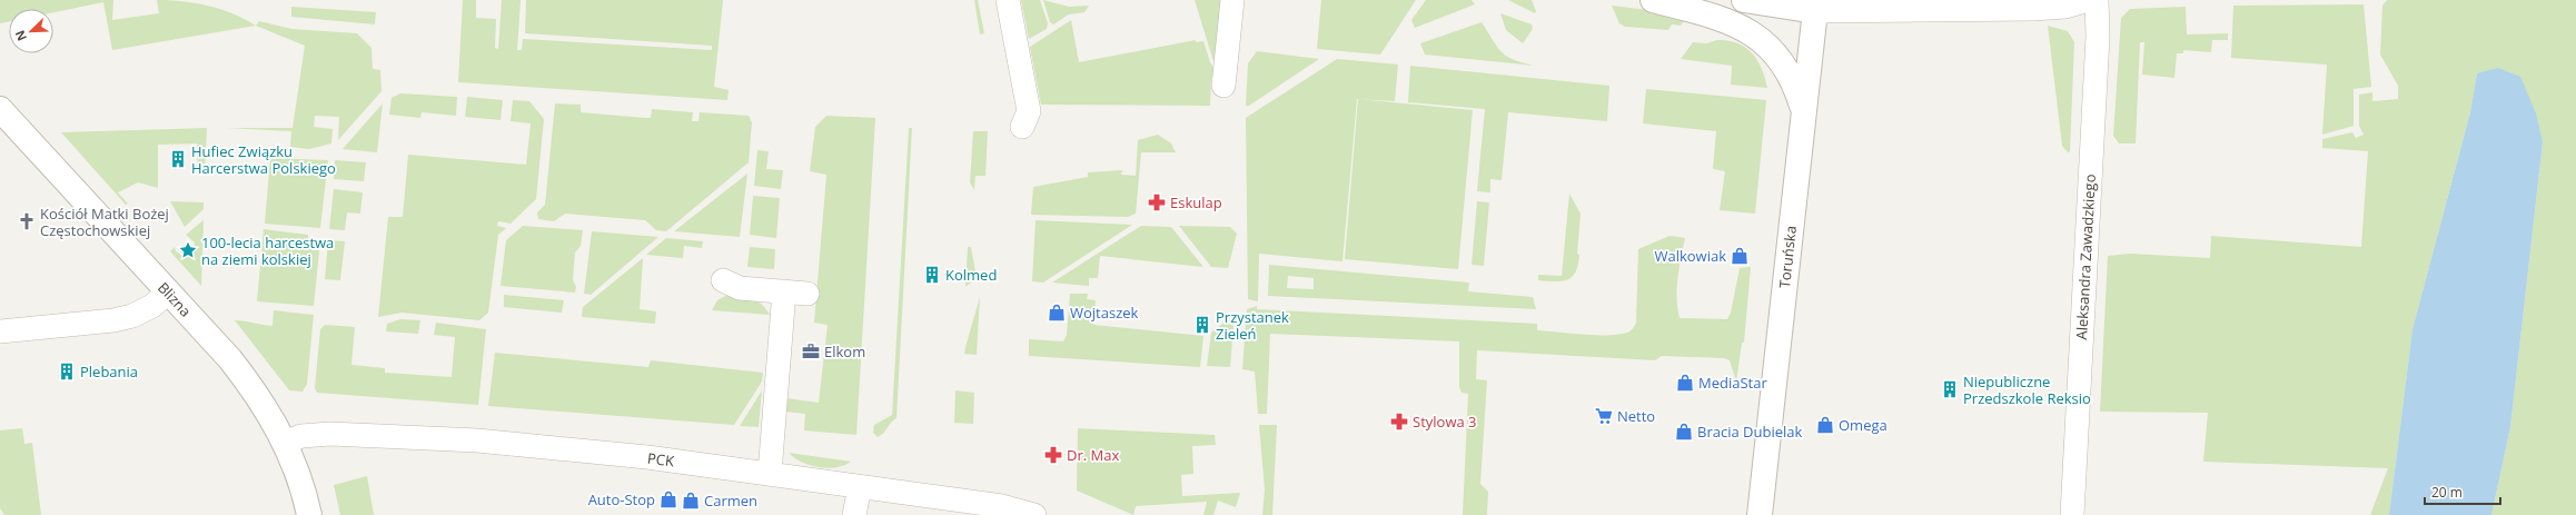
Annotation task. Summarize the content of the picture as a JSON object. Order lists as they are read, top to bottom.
{
  "streets": {
    "street": [
      "Toruńska",
      "Aleksandra Zawadzkiego",
      "Blizna",
      "PCK"
    ]
  },
  "crossings": [
    ["Blizna", "PCK"]
  ],
  "places": {
    "building": [
      "Hufiec Związku Harcerstwa Polskiego",
      "Kolmed",
      "Przystanek Zieleń",
      "Plebania",
      "Niepubliczne Przedszkole Reksio"
    ],
    "pharmacy": ["Eskulap", "Stylowa 3", "Dr. Max"],
    "church": ["Kościół Matki Bożej Częstochowskiej"],
    "place": ["100-lecia harcestwa na ziemi kolskiej"],
    "shop": [
      "Walkowiak",
      "Wojtaszek",
      "MediaStar",
      "Omega",
      "Bracia Dubielak",
      "Auto-Stop",
      "Carmen"
    ],
    "office": ["Elkom"],
    "supermarket": ["Netto"]
  },
  "scale_bar": "20 m",
  "north": "bottom left"
}
